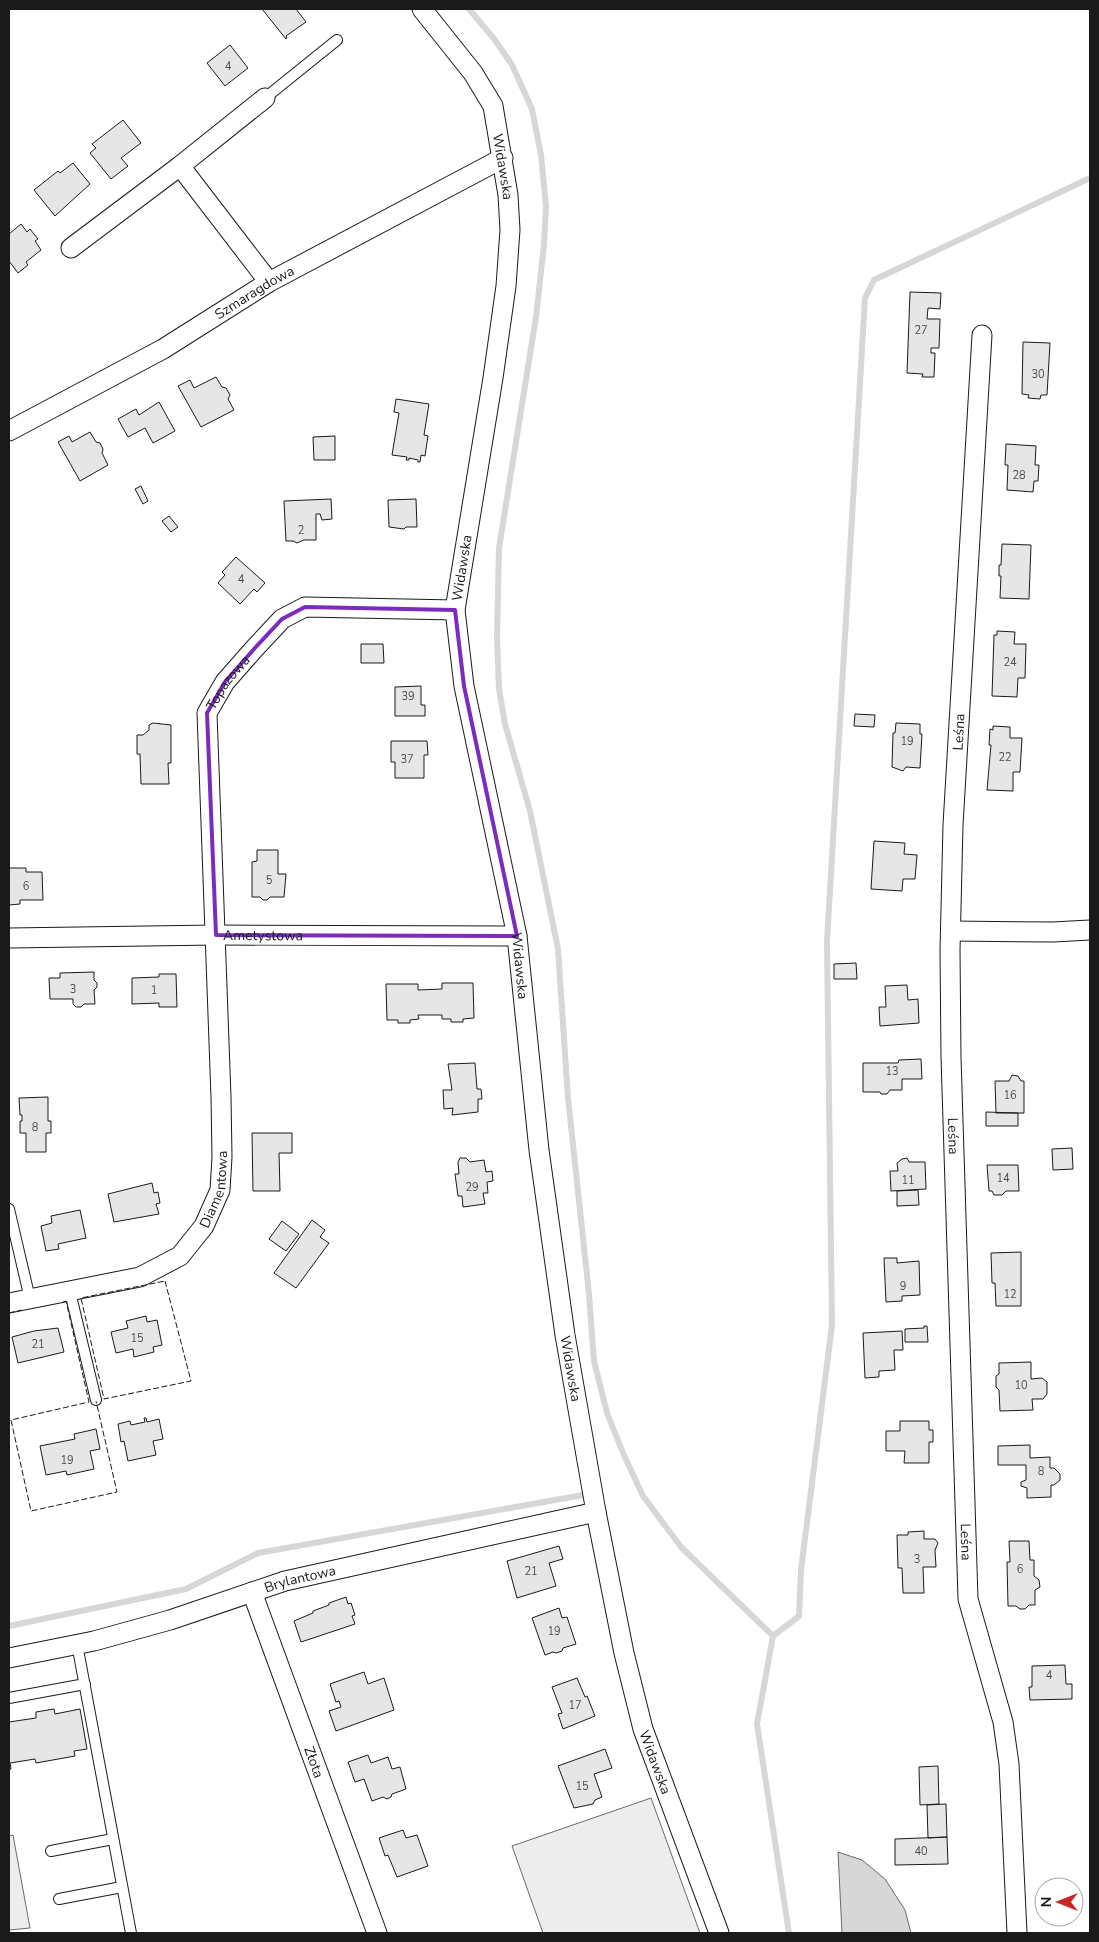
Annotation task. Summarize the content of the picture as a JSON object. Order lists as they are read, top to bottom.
{
  "streets": {
    "street": [
      "Widawska",
      "Szmaragdowa",
      "Topazowa",
      "Leśna",
      "Ametystowa",
      "Diamentowa",
      "Brylantowa",
      "Złota"
    ]
  },
  "crossings": [
    ["Widawska", "Szmaragdowa"],
    ["Widawska", "Topazowa"],
    ["Widawska", "Ametystowa"],
    ["Widawska", "Brylantowa"],
    ["Topazowa", "Ametystowa"],
    ["Topazowa", "Diamentowa"],
    ["Ametystowa", "Diamentowa"],
    ["Brylantowa", "Złota"]
  ],
  "house_numbers": [
    "4",
    "27",
    "30",
    "28",
    "2",
    "4",
    "24",
    "39",
    "19",
    "22",
    "37",
    "5",
    "6",
    "3",
    "1",
    "13",
    "16",
    "8",
    "14",
    "11",
    "29",
    "9",
    "12",
    "15",
    "21",
    "10",
    "19",
    "8",
    "3",
    "6",
    "21",
    "19",
    "4",
    "17",
    "15",
    "40"
  ],
  "north": "left"
}
